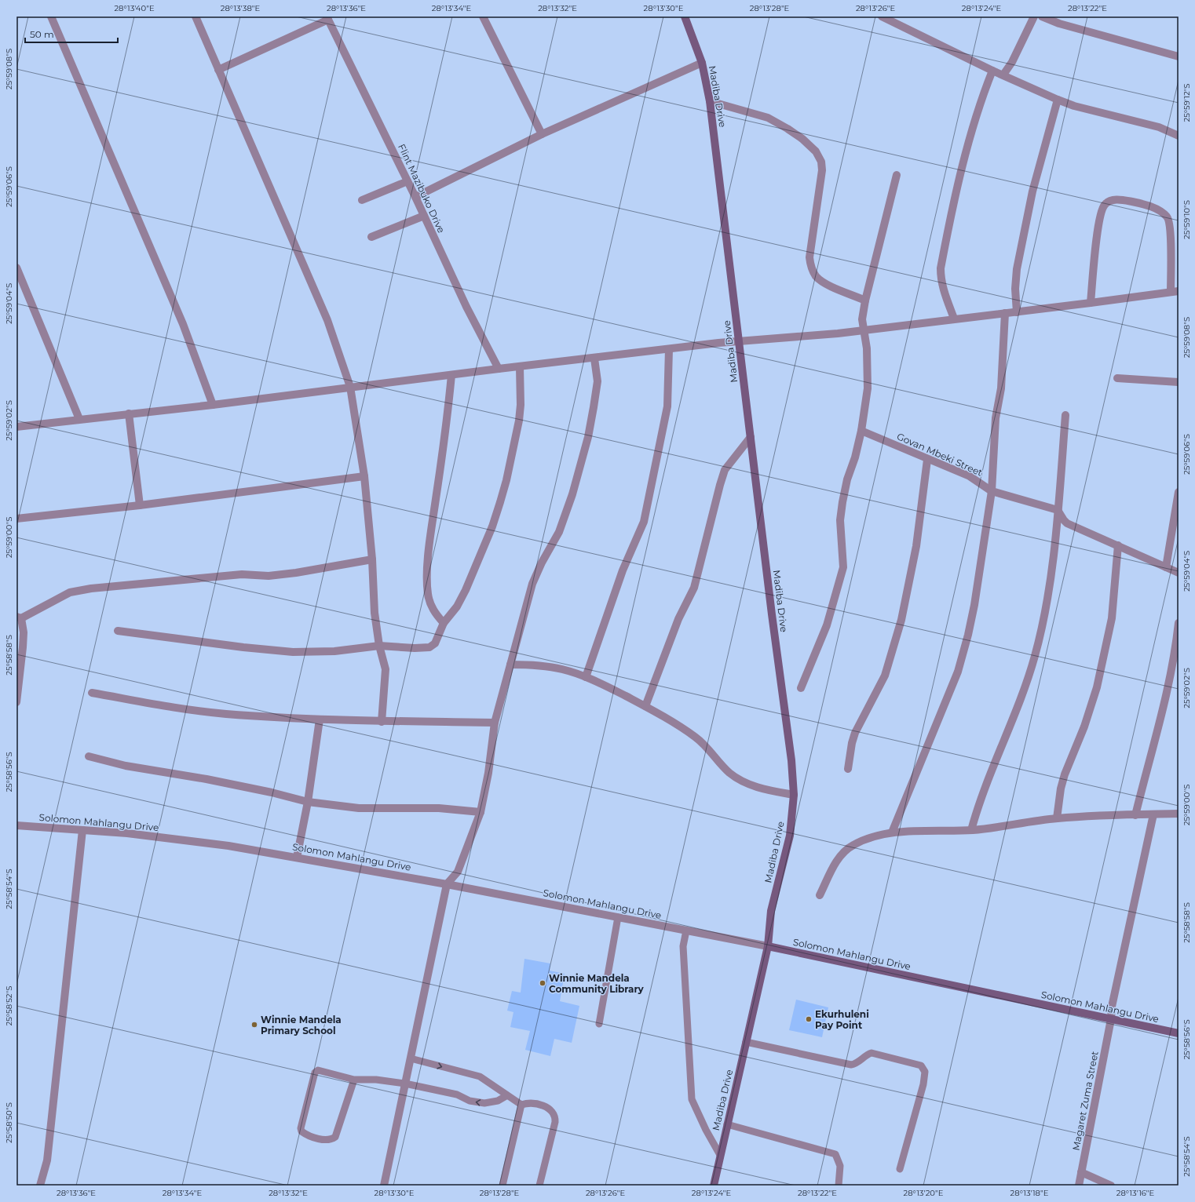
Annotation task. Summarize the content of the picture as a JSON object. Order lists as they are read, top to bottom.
{
  "streets": {
    "street": [
      "Madiba Drive",
      "Flint Mazibuko Drive",
      "Govan Mbeki Street",
      "Solomon Mahlangu Drive",
      "Magaret Zuma Street"
    ]
  },
  "crossings": [
    ["Madiba Drive", "Solomon Mahlangu Drive"],
    ["Solomon Mahlangu Drive", "Magaret Zuma Street"]
  ],
  "places": ["Winnie Mandela Community Library", "Ekurhuleni Pay Point", "Winnie Mandela Primary School"],
  "scale_bar": "50 m",
  "coordinates": [
    "28°13'40\"E",
    "28°13'38\"E",
    "28°13'36\"E",
    "28°13'34\"E",
    "28°13'32\"E",
    "28°13'30\"E",
    "28°13'28\"E",
    "28°13'26\"E",
    "28°13'24\"E",
    "28°13'22\"E",
    "25°59'08\"S",
    "25°59'12\"S",
    "25°59'06\"S",
    "25°59'10\"S",
    "25°59'04\"S",
    "25°59'02\"S",
    "25°59'00\"S",
    "25°58'58\"S",
    "25°58'56\"S",
    "25°58'54\"S",
    "25°58'52\"S",
    "25°58'50\"S",
    "28°13'20\"E",
    "28°13'18\"E",
    "28°13'16\"E"
  ]
}
